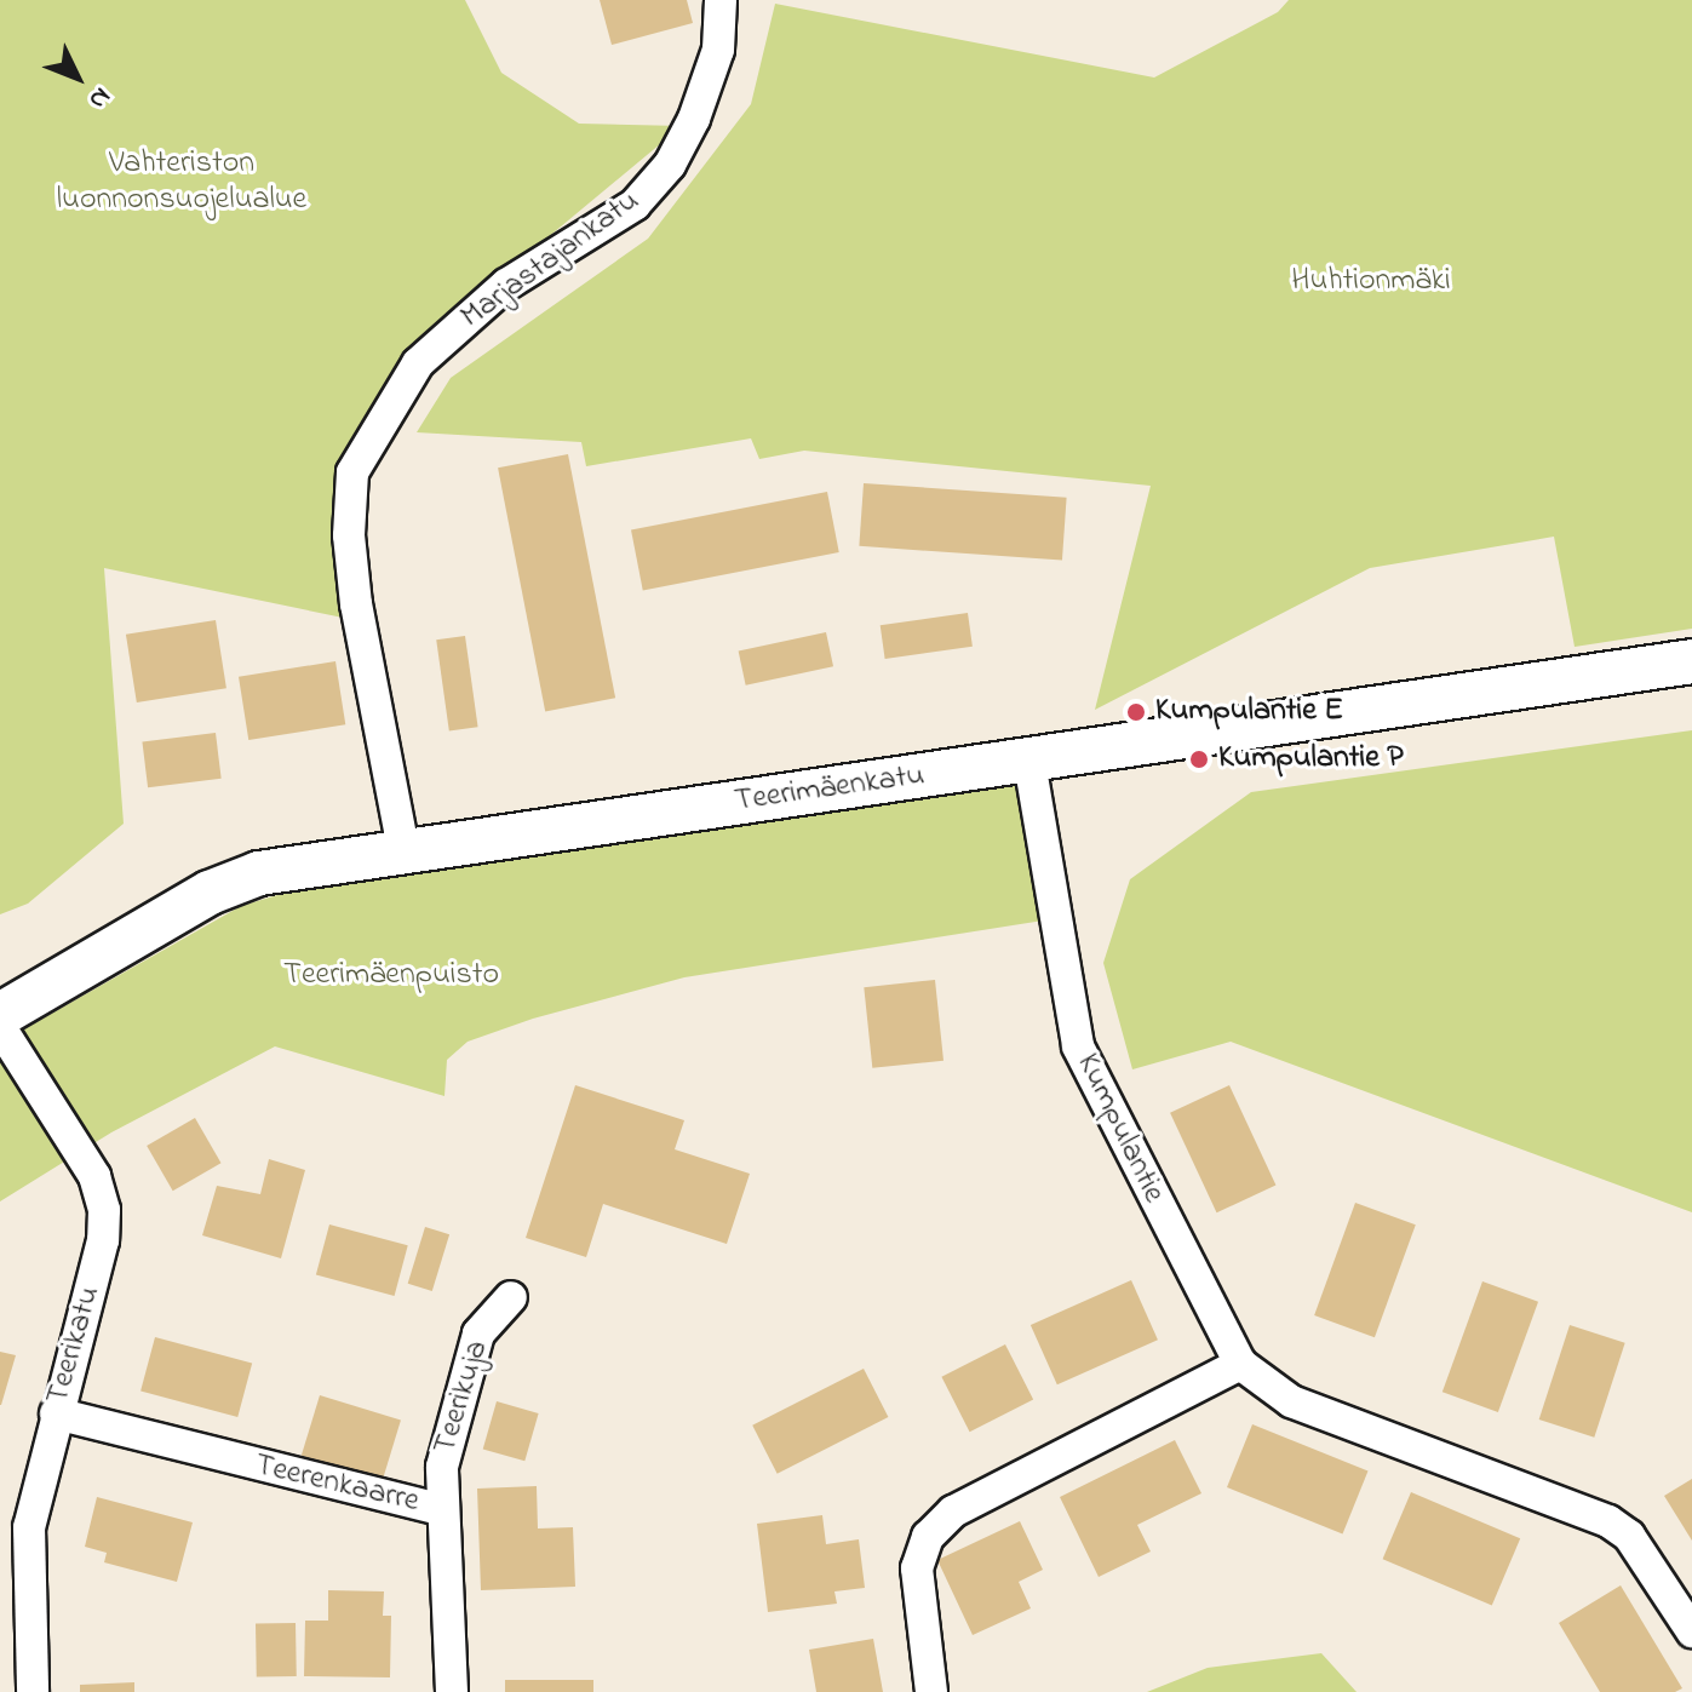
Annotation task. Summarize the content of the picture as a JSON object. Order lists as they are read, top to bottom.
{
  "streets": {
    "street": [
      "Marjastajankatu",
      "Teerimäenkatu",
      "Kumpulantie",
      "Teerikatu",
      "Teerikuja",
      "Teerenkaarre"
    ]
  },
  "crossings": [
    ["Marjastajankatu", "Teerimäenkatu"],
    ["Teerimäenkatu", "Kumpulantie"],
    ["Teerikatu", "Teerenkaarre"],
    ["Teerikuja", "Teerenkaarre"]
  ],
  "parks": ["Vahteriston luonnonsuojelualue", "Huhtionmäki", "Teerimäenpuisto"],
  "places": ["Kumpulantie E", "Kumpulantie P"],
  "north": "bottom right"
}
